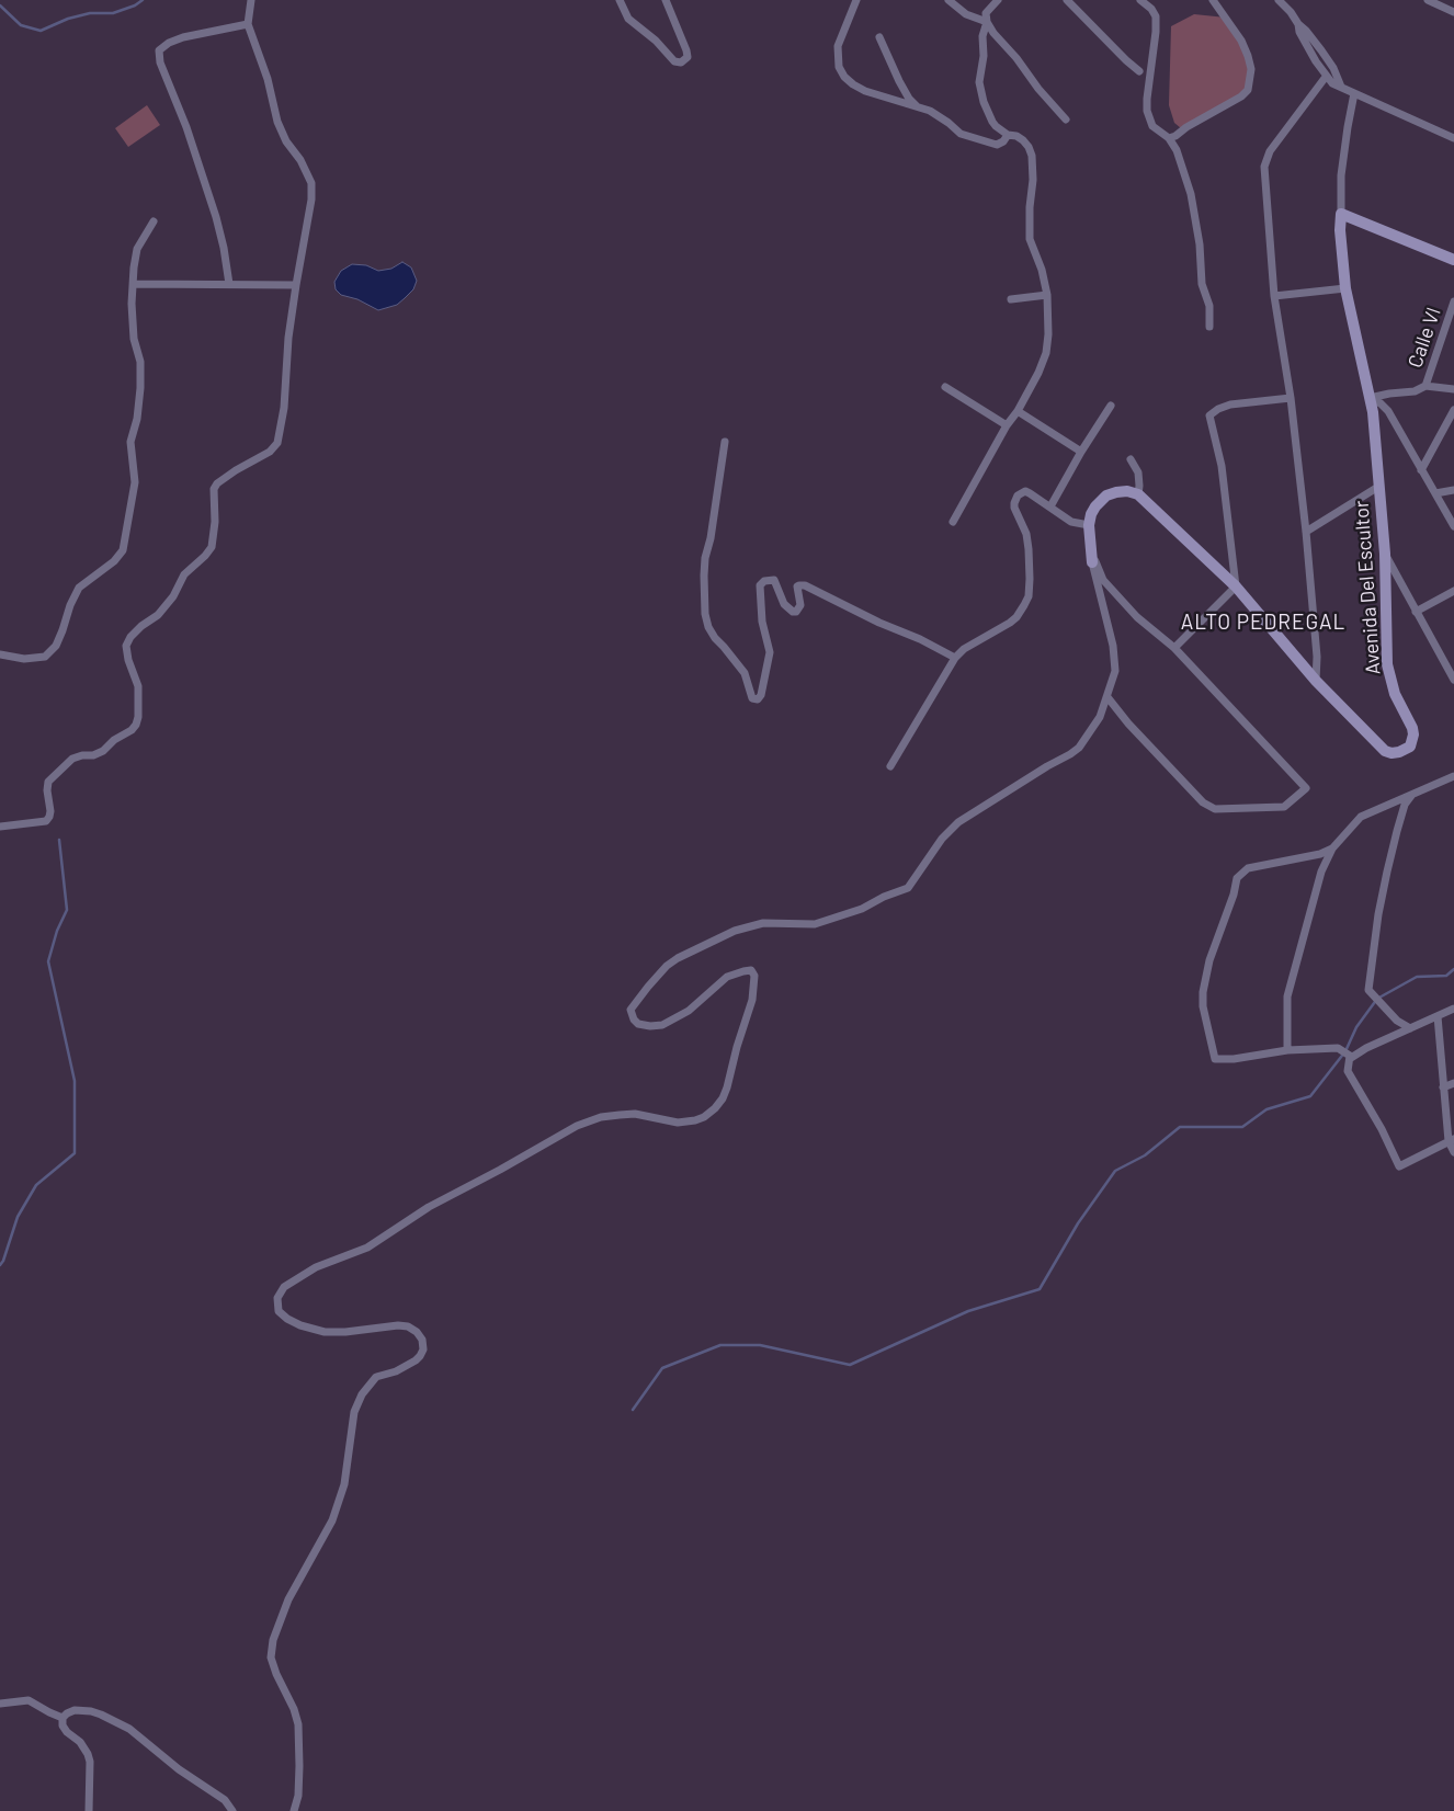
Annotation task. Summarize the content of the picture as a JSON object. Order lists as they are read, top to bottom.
{
  "streets": {
    "street": ["Calle VI", "Avenida Del Escultor"]
  },
  "districts": ["ALTO PEDREGAL"]
}
